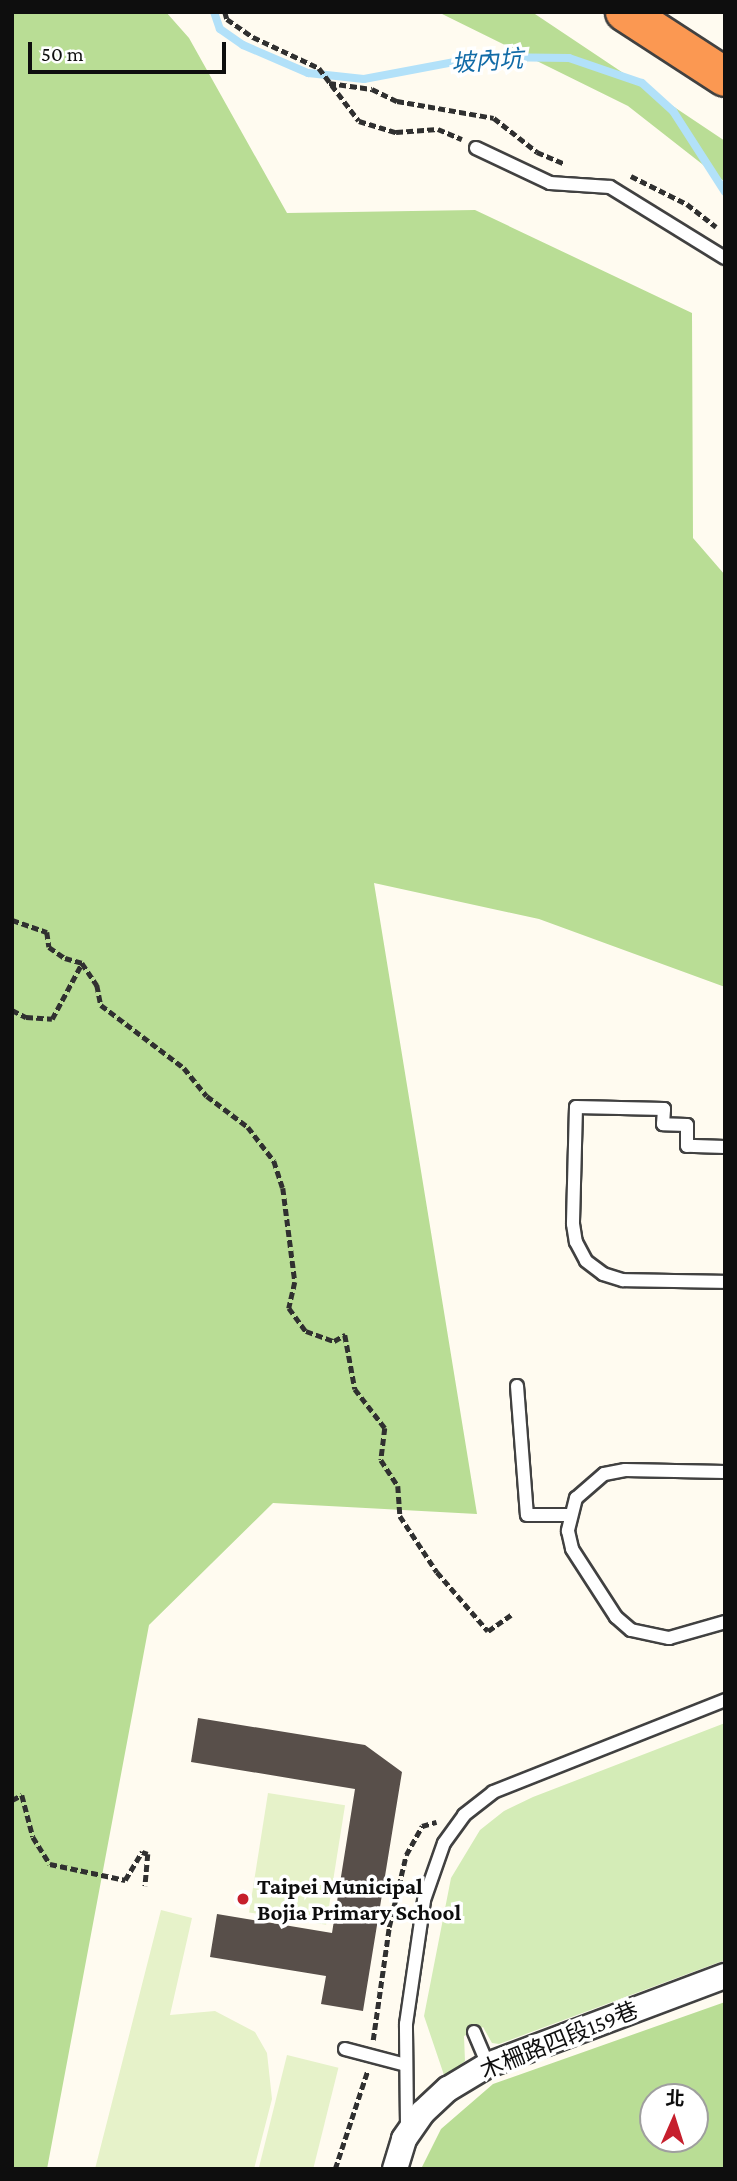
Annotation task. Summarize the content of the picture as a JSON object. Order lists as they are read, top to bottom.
{
  "streets": {
    "street": ["木柵路四段159巷"]
  },
  "water": ["坡內坑"],
  "places": ["Taipei Municipal Bojia Primary School"],
  "scale_bar": "50 m",
  "north": "top"
}
